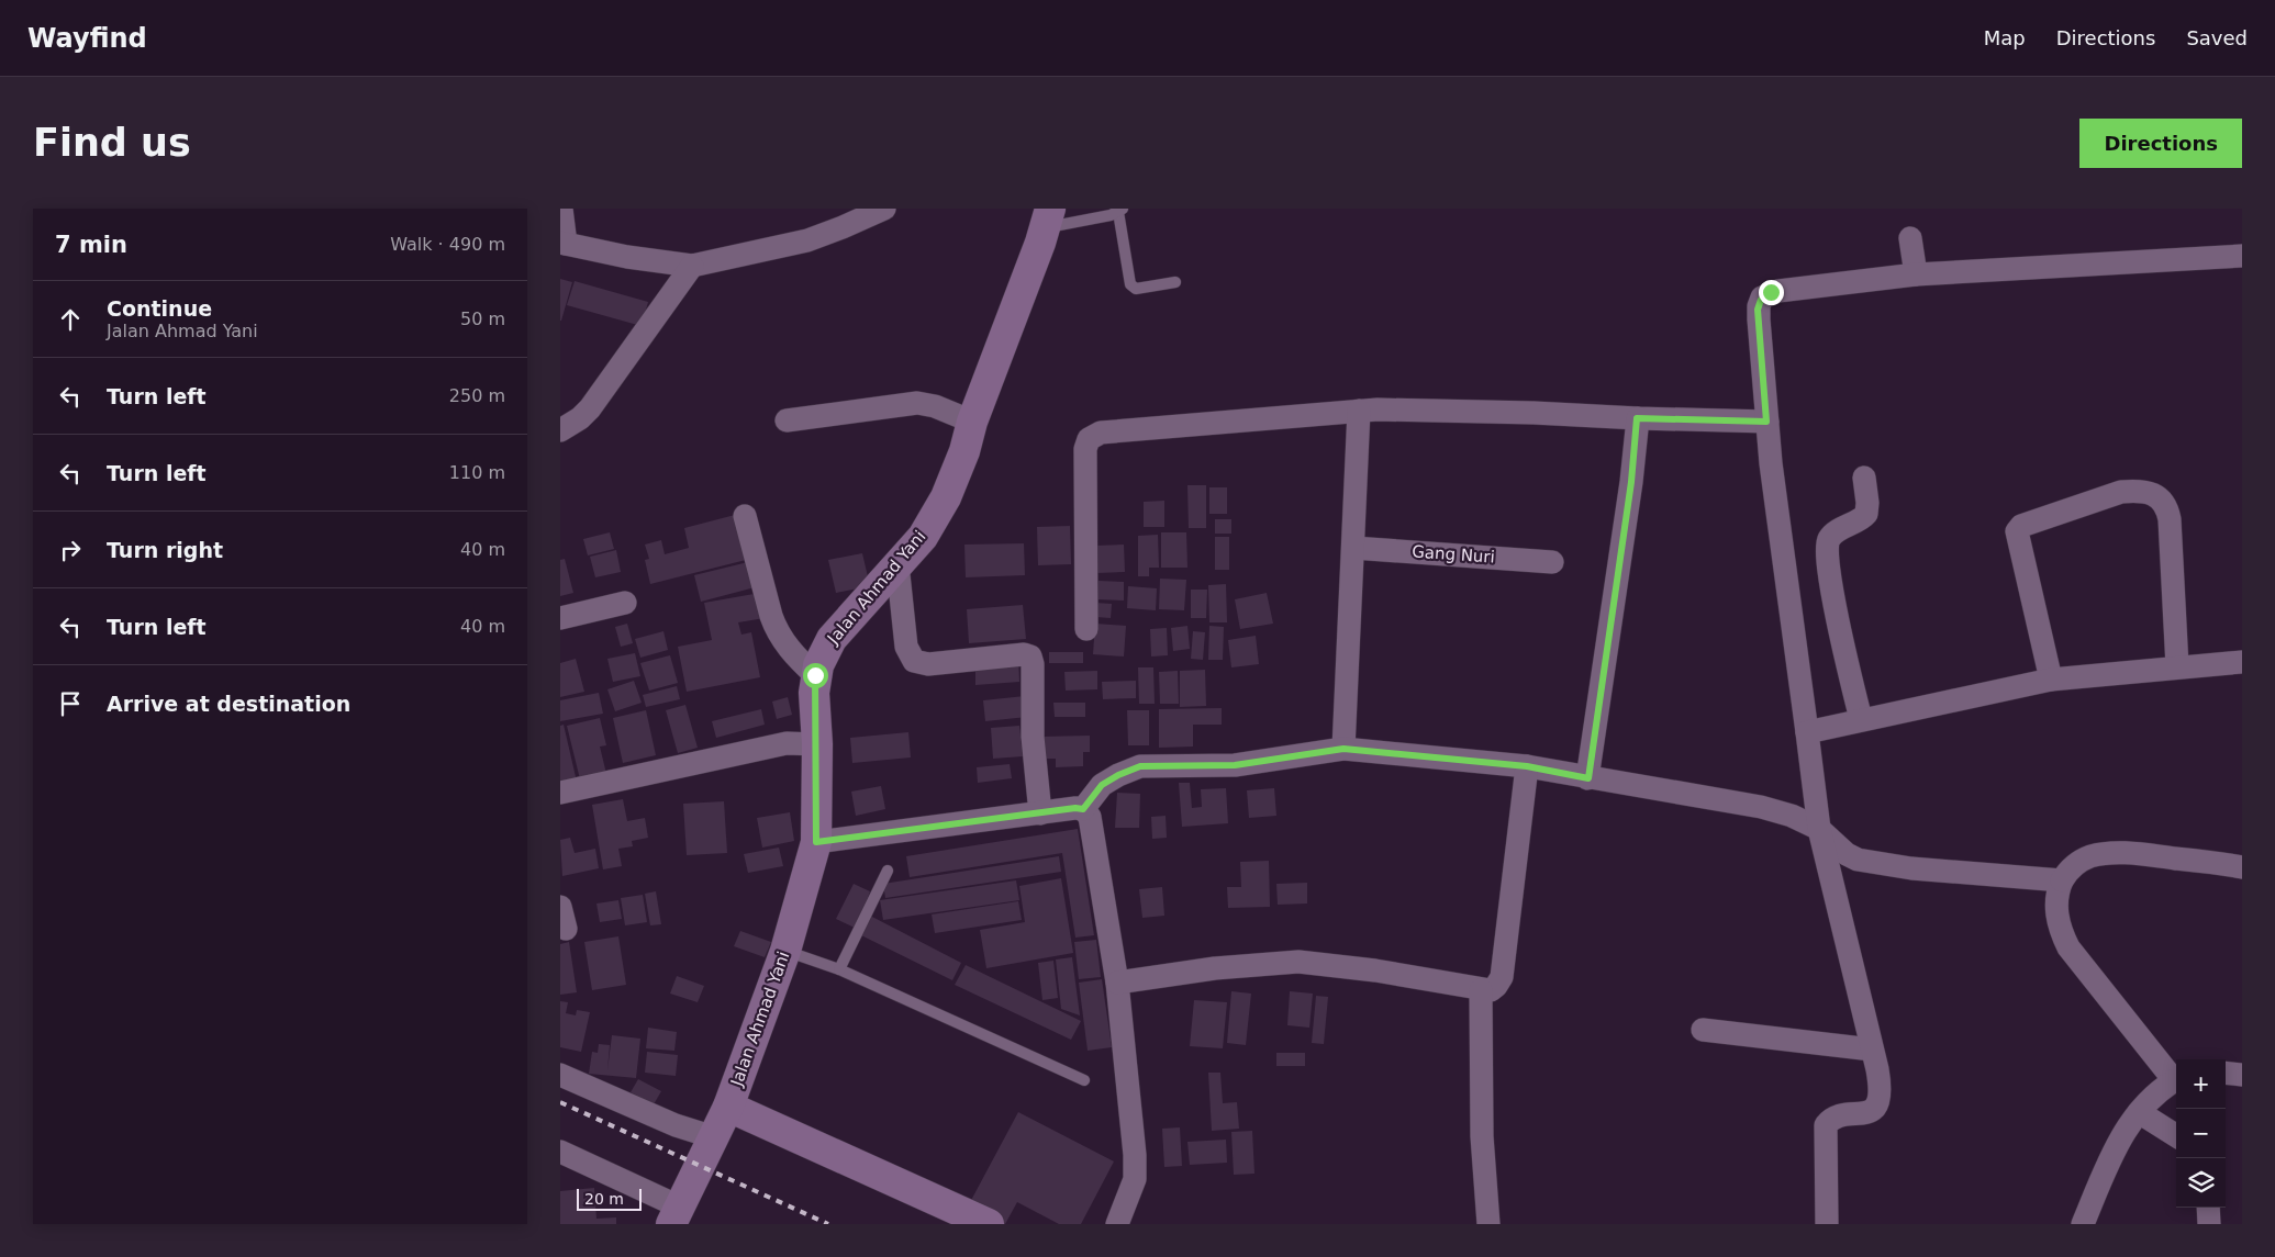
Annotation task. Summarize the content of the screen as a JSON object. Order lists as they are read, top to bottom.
{
  "streets": {
    "street": ["Gang Nuri", "Jalan Ahmad Yani"]
  },
  "scale_bar": "20 m",
  "page": {
    "header": "Wayfind",
    "nav": ["Map", "Directions", "Saved"],
    "buttons": "Directions",
    "title": "Find us",
    "heading": ["7 min", "Walk · 490 m"],
    "list": [
      ["Continue", "Jalan Ahmad Yani", "50 m"],
      ["Turn left", "250 m"],
      ["Turn left", "110 m"],
      ["Turn right", "40 m"],
      ["Turn left", "40 m"],
      "Arrive at destination"
    ],
    "map_buttons": ["+", "−"],
    "scale": "20 m"
  }
}
